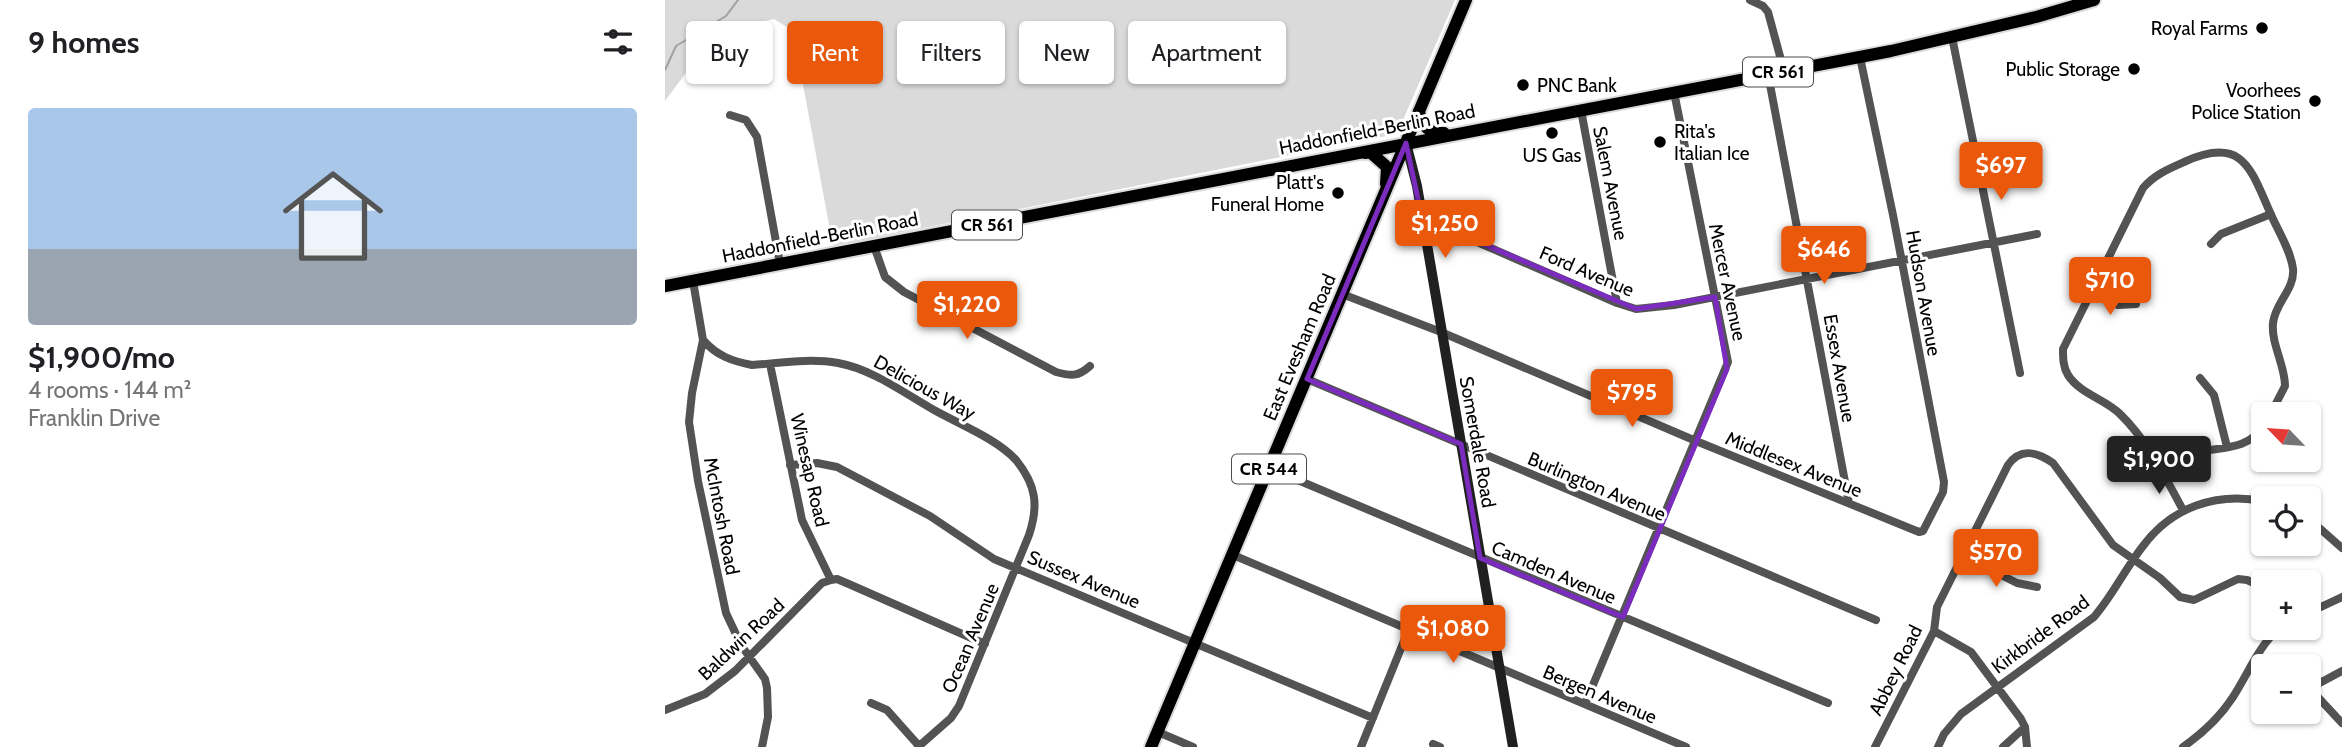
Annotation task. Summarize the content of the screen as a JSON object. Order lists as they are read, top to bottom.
{
  "streets": {
    "main road": [
      "CR 561",
      "Haddonfield-Berlin Road",
      "East Evesham Road",
      "Somerdale Road",
      "CR 544"
    ],
    "street": [
      "Salem Avenue",
      "Ford Avenue",
      "Mercer Avenue",
      "Hudson Avenue",
      "Essex Avenue",
      "Delicious Way",
      "Middlesex Avenue",
      "Winesap Road",
      "Burlington Avenue",
      "McIntosh Road",
      "Camden Avenue",
      "Sussex Avenue",
      "Kirkbride Road",
      "Ocean Avenue",
      "Baldwin Road",
      "Abbey Road",
      "Bergen Avenue"
    ]
  },
  "crossings": [
    ["Haddonfield-Berlin Road", "Salem Avenue"],
    ["Haddonfield-Berlin Road", "Mercer Avenue"],
    ["Haddonfield-Berlin Road", "Hudson Avenue"],
    ["Haddonfield-Berlin Road", "East Evesham Road"],
    ["Haddonfield-Berlin Road", "Essex Avenue"],
    ["Haddonfield-Berlin Road", "Somerdale Road"],
    ["Haddonfield-Berlin Road", "McIntosh Road"],
    ["Salem Avenue", "Ford Avenue"],
    ["Ford Avenue", "Mercer Avenue"],
    ["Ford Avenue", "Hudson Avenue"],
    ["Ford Avenue", "Essex Avenue"],
    ["Ford Avenue", "Somerdale Road"],
    ["Mercer Avenue", "Middlesex Avenue"],
    ["Mercer Avenue", "Burlington Avenue"],
    ["Mercer Avenue", "Camden Avenue"],
    ["Mercer Avenue", "Bergen Avenue"],
    ["Hudson Avenue", "Middlesex Avenue"],
    ["East Evesham Road", "Somerdale Road"],
    ["East Evesham Road", "Middlesex Avenue"],
    ["East Evesham Road", "Burlington Avenue"],
    ["East Evesham Road", "Camden Avenue"],
    ["East Evesham Road", "Sussex Avenue"],
    ["East Evesham Road", "Bergen Avenue"],
    ["Essex Avenue", "Middlesex Avenue"],
    ["Delicious Way", "Winesap Road"],
    ["Delicious Way", "McIntosh Road"],
    ["Delicious Way", "Sussex Avenue"],
    ["Delicious Way", "Ocean Avenue"],
    ["Somerdale Road", "Middlesex Avenue"],
    ["Somerdale Road", "Burlington Avenue"],
    ["Somerdale Road", "Camden Avenue"],
    ["Somerdale Road", "Bergen Avenue"],
    ["Winesap Road", "Sussex Avenue"],
    ["Winesap Road", "Baldwin Road"],
    ["McIntosh Road", "Baldwin Road"],
    ["Sussex Avenue", "Ocean Avenue"],
    ["Kirkbride Road", "Abbey Road"]
  ],
  "places": [
    "Royal Farms",
    "Public Storage",
    "PNC Bank",
    "Voorhees Police Station",
    "US Gas",
    "Rita's Italian Ice",
    "Platt's Funeral Home"
  ],
  "north": "top left",
  "page": {
    "heading": "9 homes",
    "chip": [
      "Buy",
      "Rent",
      "Filters",
      "New",
      "Apartment"
    ],
    "list": [
      {
        "name": "$1,900/mo",
        "note": "4 rooms · 144 m² · Franklin Drive"
      }
    ],
    "price": [
      "$697",
      "$1,250",
      "$646",
      "$710",
      "$1,220",
      "$795",
      "$1,900",
      "$570",
      "$1,080"
    ],
    "map_buttons": ["+", "−"]
  }
}
